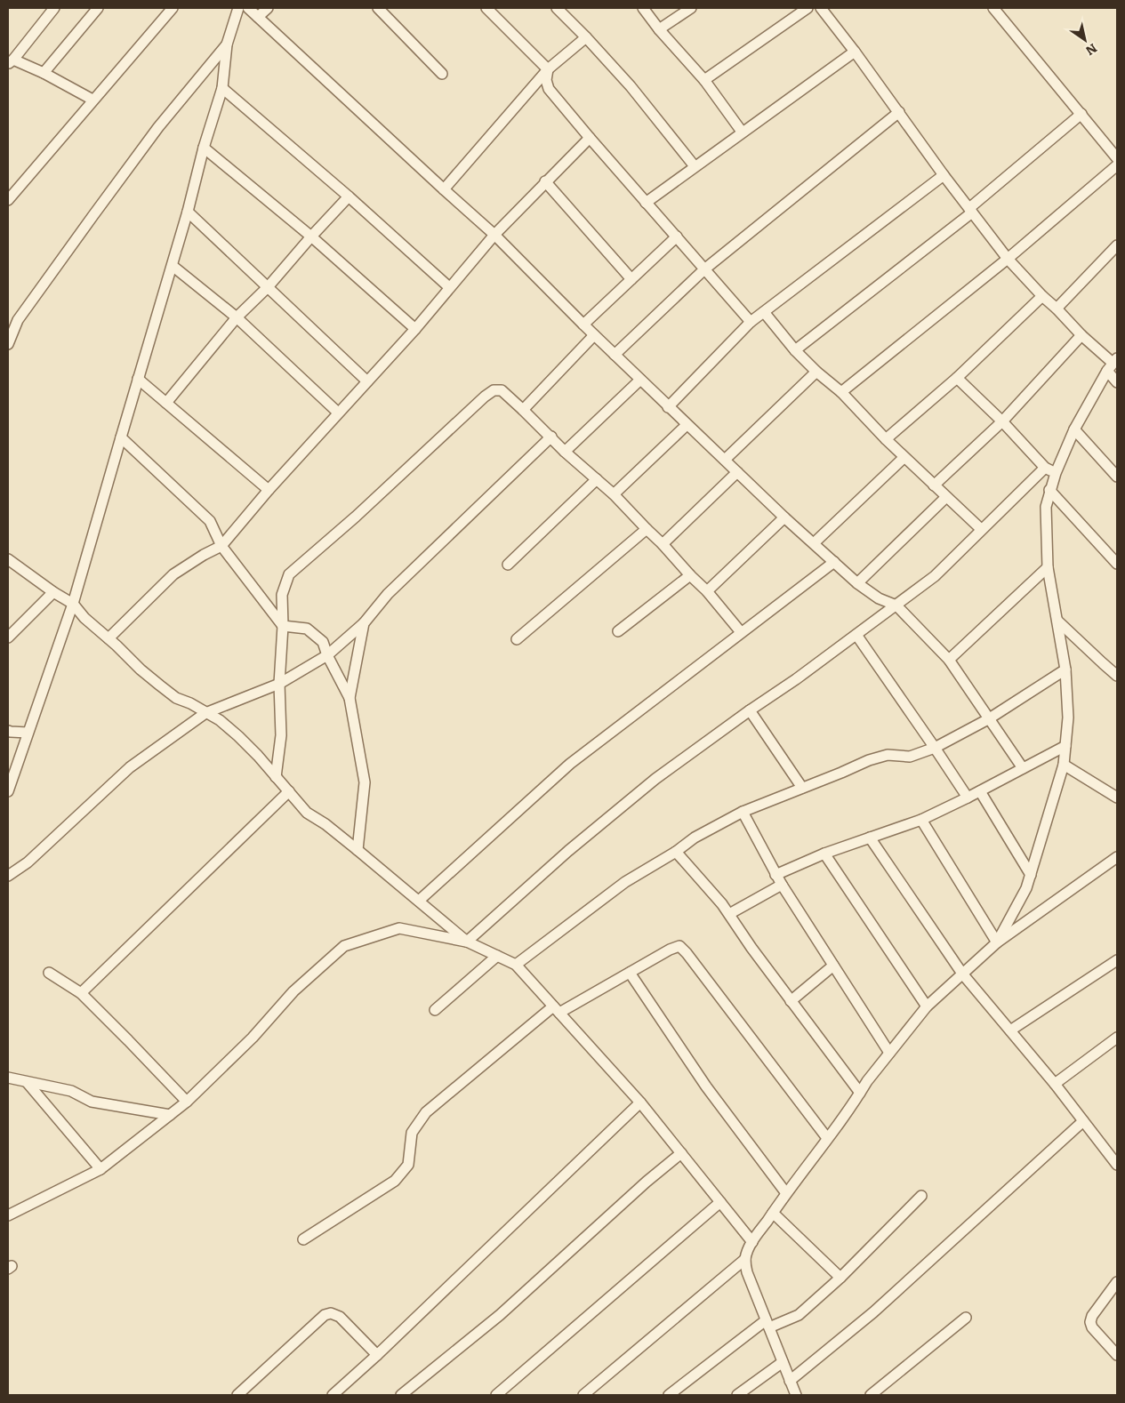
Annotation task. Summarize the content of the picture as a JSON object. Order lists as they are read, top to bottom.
{
  "north": "bottom right"
}
